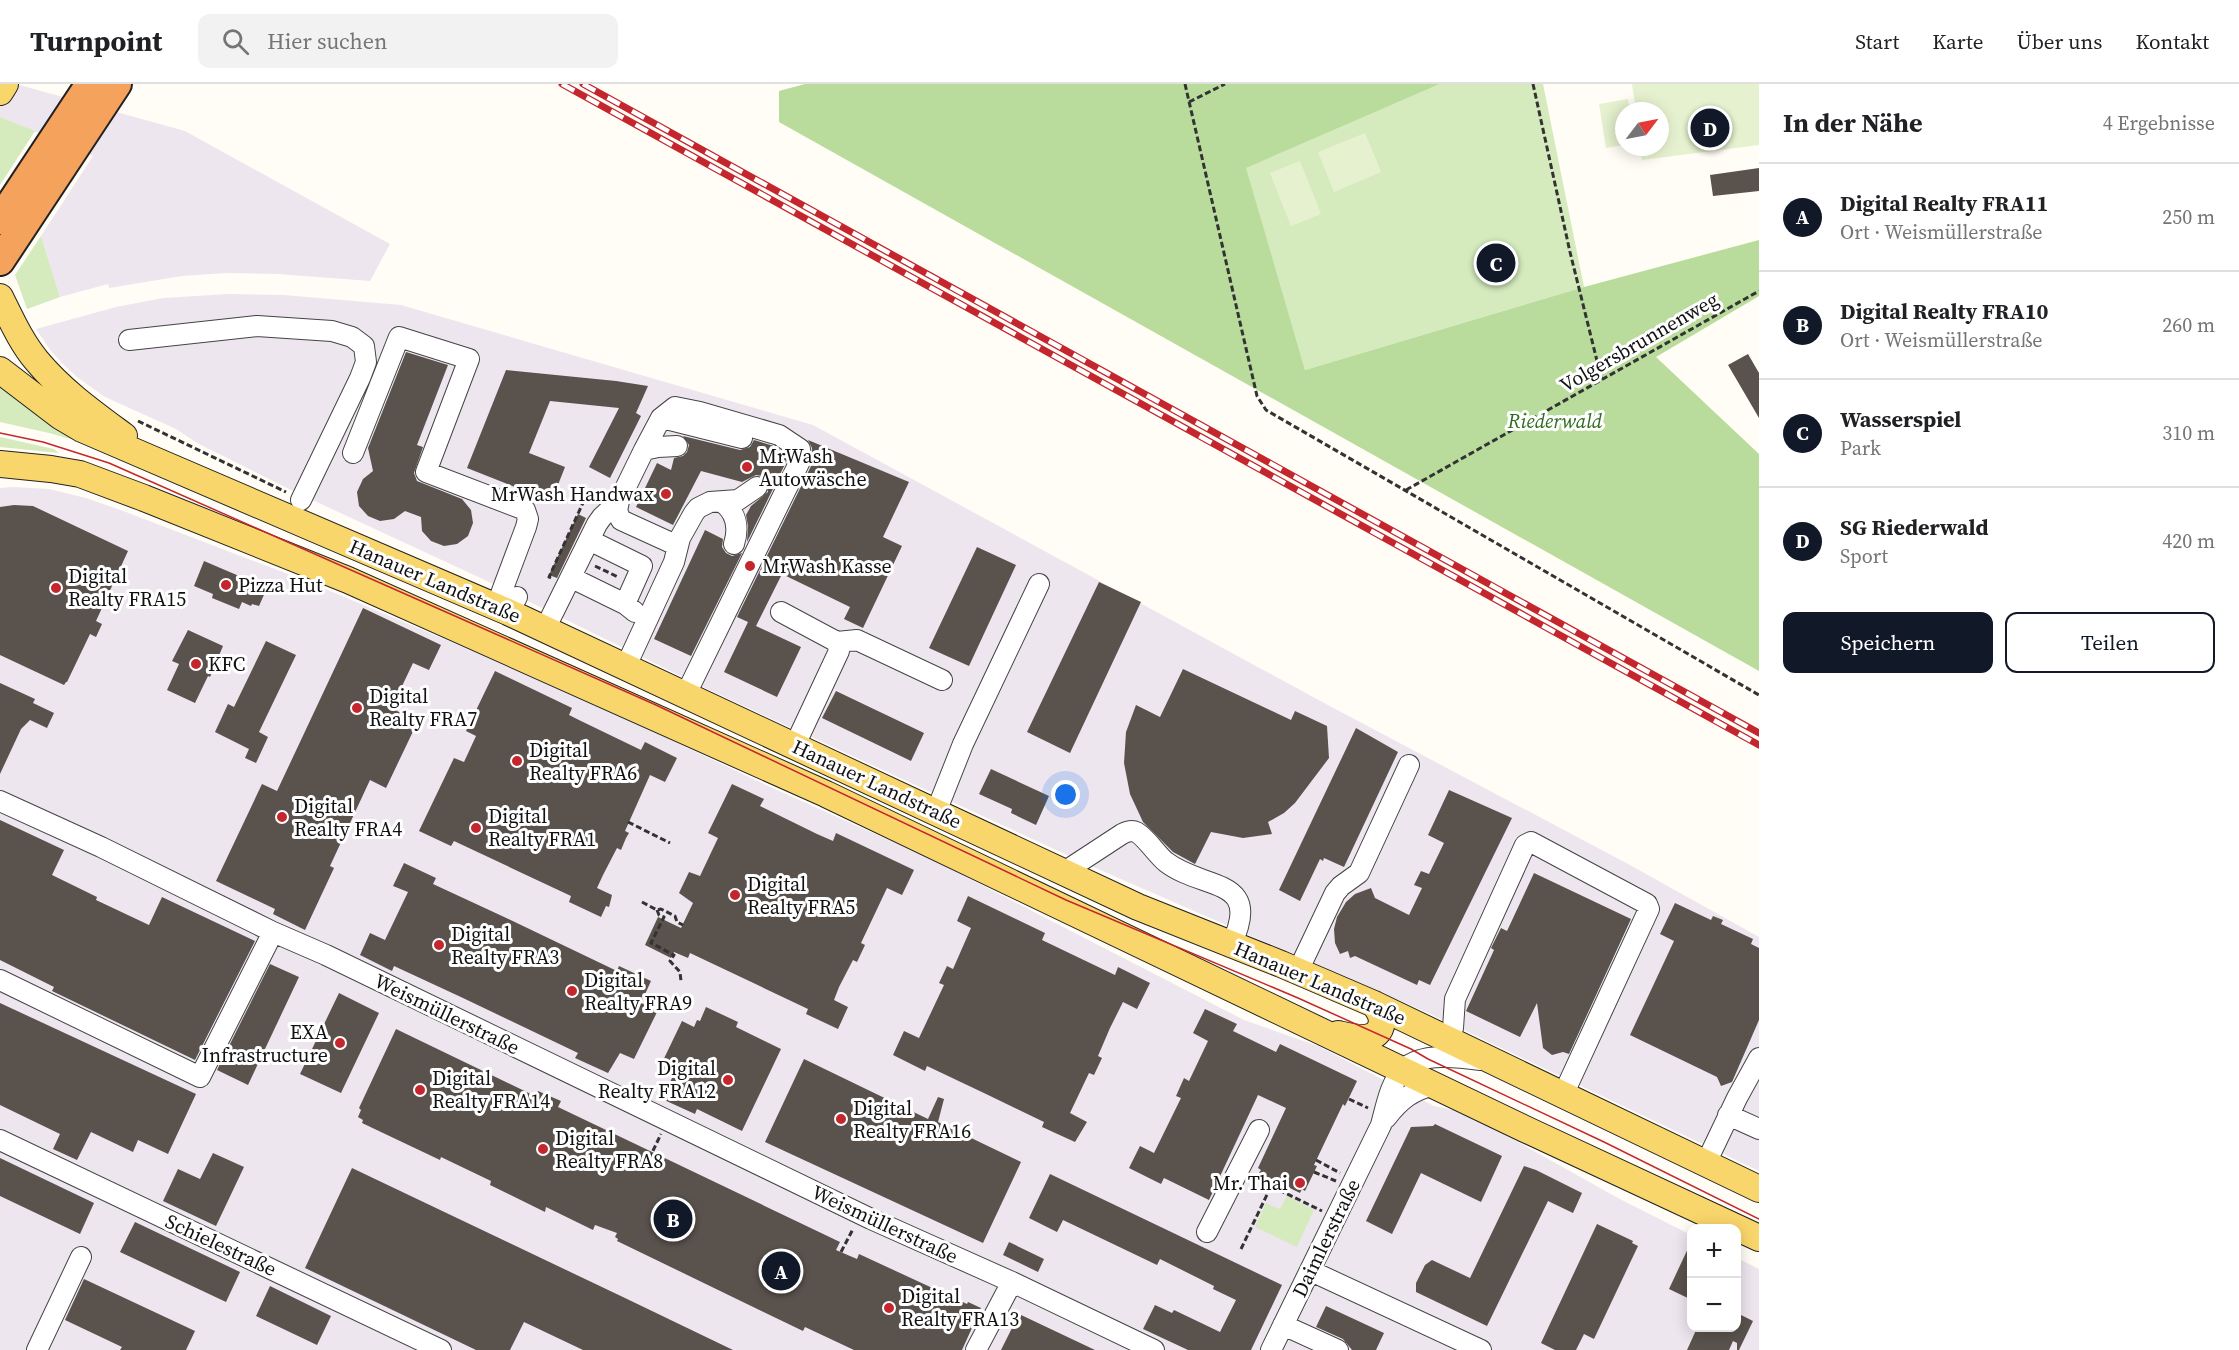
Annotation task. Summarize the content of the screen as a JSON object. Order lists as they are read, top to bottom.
{
  "streets": {
    "main road": ["Hanauer Landstraße"],
    "street": ["Weismüllerstraße", "Daimlerstraße", "Schielestraße"],
    "path": ["Volgersbrunnenweg"]
  },
  "crossings": [
    ["Hanauer Landstraße", "Daimlerstraße"]
  ],
  "parks": ["Riederwald"],
  "places": [
    "MrWash Autowäsche",
    "MrWash Handwax",
    "MrWash Kasse",
    "Pizza Hut",
    "Digital Realty FRA15",
    "KFC",
    "Digital Realty FRA7",
    "Digital Realty FRA6",
    "Digital Realty FRA4",
    "Digital Realty FRA1",
    "Digital Realty FRA5",
    "Digital Realty FRA3",
    "Digital Realty FRA9",
    "EXA Infrastructure",
    "Digital Realty FRA12",
    "Digital Realty FRA14",
    "Digital Realty FRA16",
    "Digital Realty FRA8",
    "Mr. Thai",
    "Digital Realty FRA13"
  ],
  "north": "top right",
  "page": {
    "header": "Turnpoint",
    "search": "Hier suchen",
    "nav": [
      "Start",
      "Karte",
      "Über uns",
      "Kontakt"
    ],
    "heading": ["In der Nähe", "4 Ergebnisse"],
    "pins": [
      "D",
      "C",
      "B",
      "A"
    ],
    "list": [
      {
        "mark": "A",
        "name": "Digital Realty FRA11",
        "note": "Ort · Weismüllerstraße",
        "value": "250 m"
      },
      {
        "mark": "B",
        "name": "Digital Realty FRA10",
        "note": "Ort · Weismüllerstraße",
        "value": "260 m"
      },
      {
        "mark": "C",
        "name": "Wasserspiel",
        "note": "Park",
        "value": "310 m"
      },
      {
        "mark": "D",
        "name": "SG Riederwald",
        "note": "Sport",
        "value": "420 m"
      }
    ],
    "buttons": ["Speichern", "Teilen"],
    "map_buttons": ["+", "−"]
  }
}
